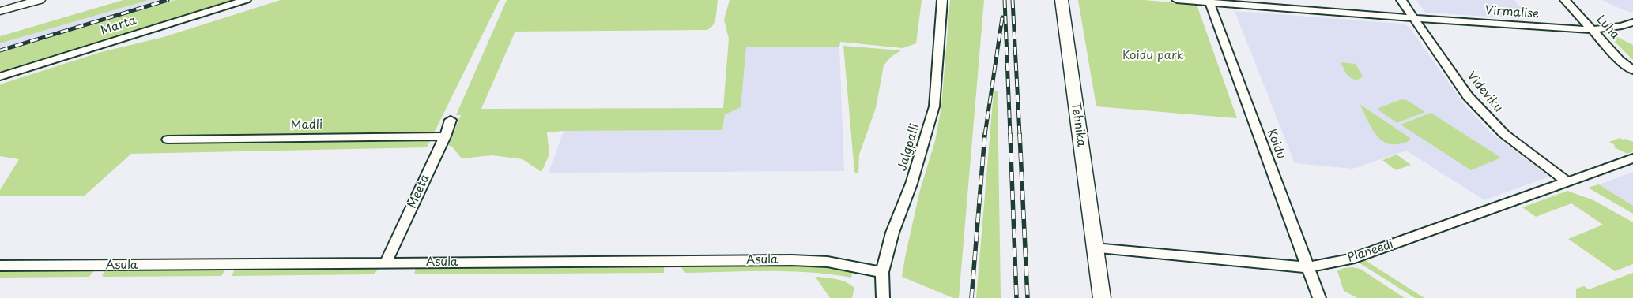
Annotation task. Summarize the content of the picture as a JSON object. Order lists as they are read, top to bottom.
{
  "streets": {
    "main road": ["Tehnika"],
    "street": [
      "Virmalise",
      "Marta",
      "Luha",
      "Videviku",
      "Madli",
      "Koidu",
      "Jalgpalli",
      "Meeta",
      "Planeedi",
      "Asula"
    ]
  },
  "crossings": [
    ["Virmalise", "Luha"],
    ["Virmalise", "Videviku"],
    ["Virmalise", "Koidu"],
    ["Videviku", "Planeedi"],
    ["Tehnika", "Planeedi"],
    ["Madli", "Meeta"],
    ["Koidu", "Planeedi"],
    ["Jalgpalli", "Asula"],
    ["Meeta", "Asula"]
  ],
  "parks": ["Koidu park"]
}
